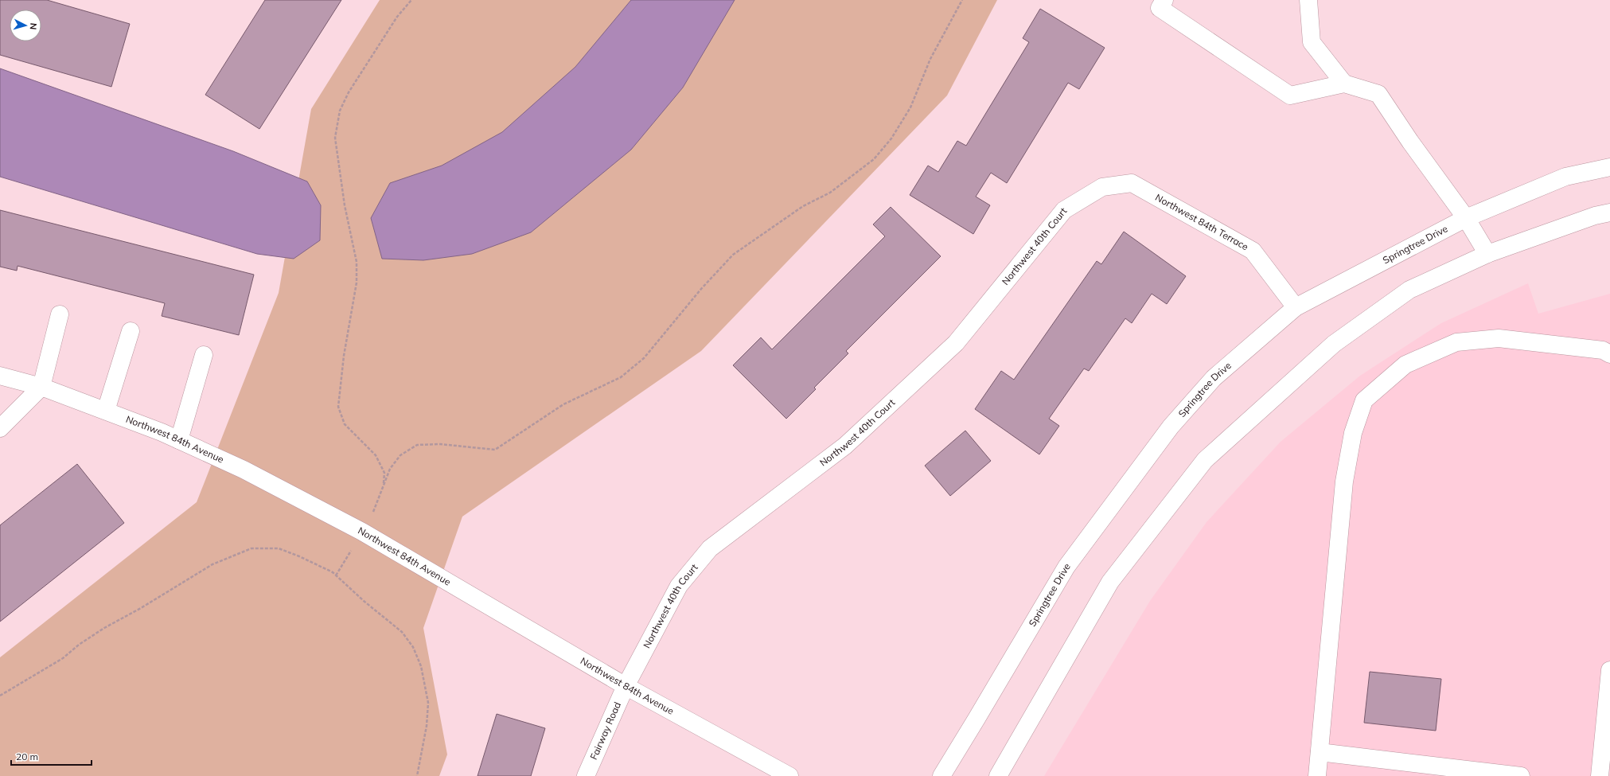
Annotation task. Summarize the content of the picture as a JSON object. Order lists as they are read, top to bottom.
{
  "streets": {
    "street": [
      "Northwest 84th Terrace",
      "Springtree Drive",
      "Northwest 40th Court",
      "Northwest 84th Avenue",
      "Fairway Road"
    ]
  },
  "crossings": [
    ["Northwest 84th Terrace", "Springtree Drive"],
    ["Northwest 84th Terrace", "Northwest 40th Court"],
    ["Northwest 40th Court", "Northwest 84th Avenue"],
    ["Northwest 40th Court", "Fairway Road"],
    ["Northwest 84th Avenue", "Fairway Road"]
  ],
  "scale_bar": "20 m",
  "north": "right"
}
